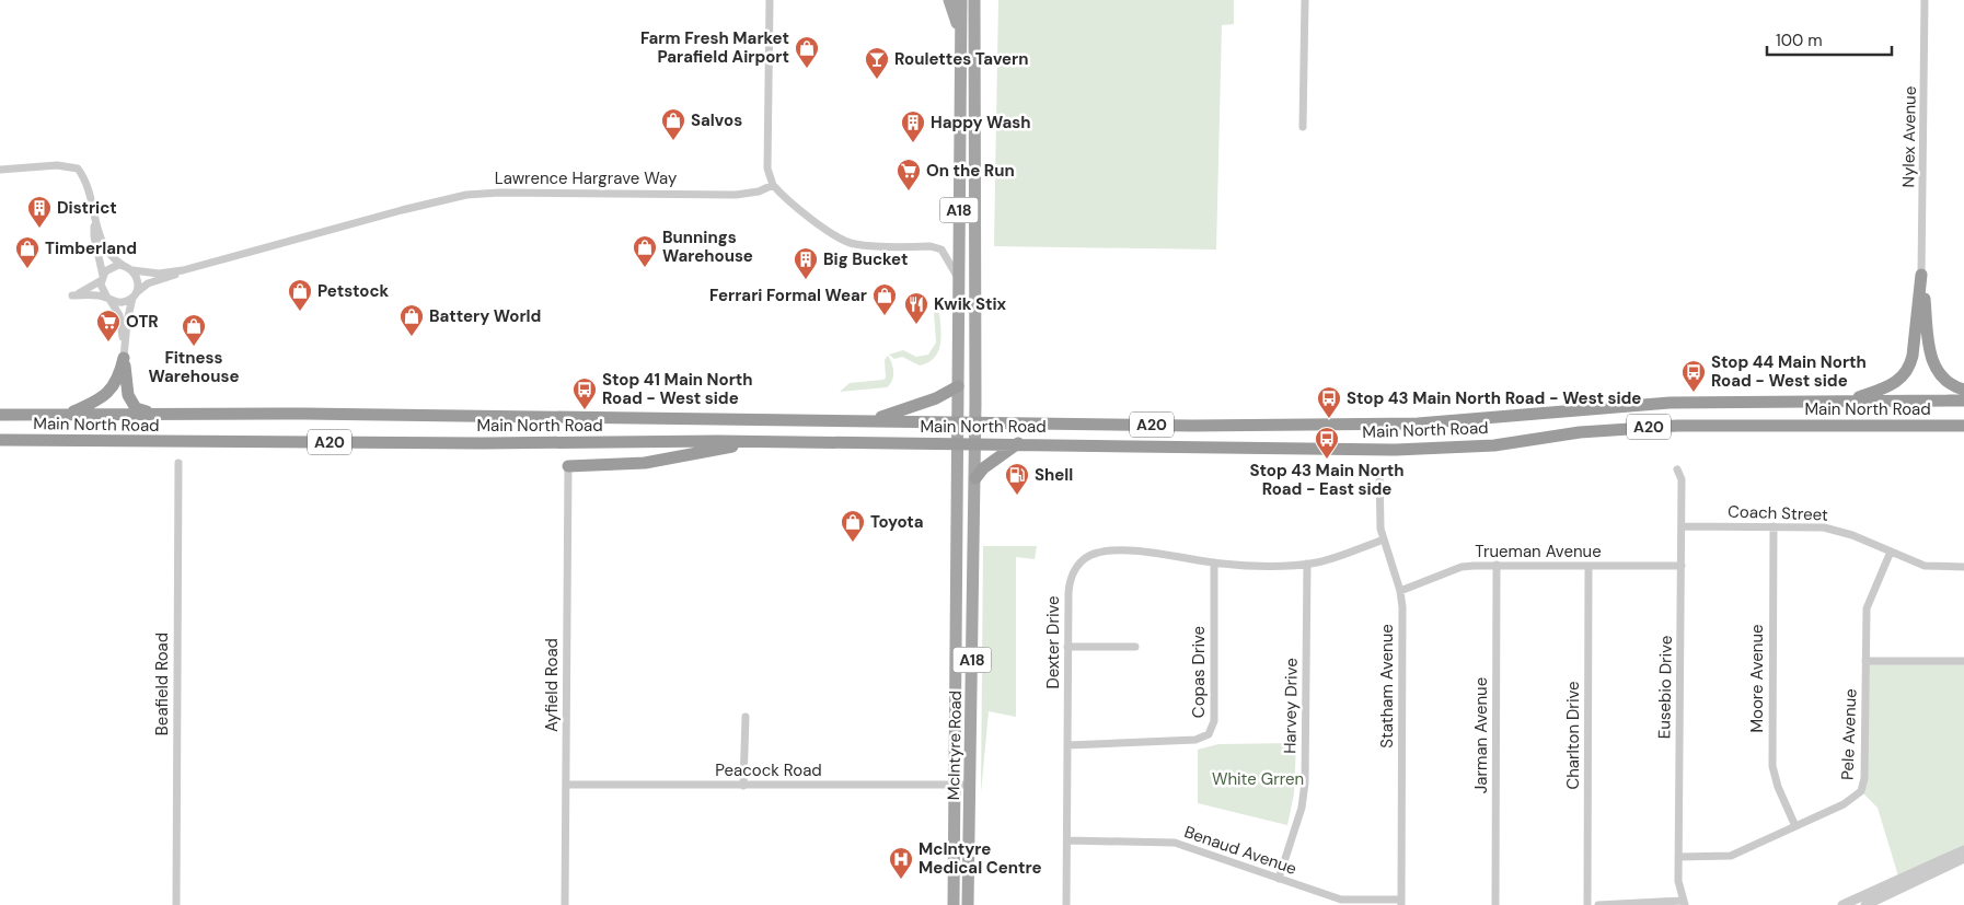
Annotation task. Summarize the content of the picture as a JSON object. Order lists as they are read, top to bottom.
{
  "streets": {
    "highway": ["Main North Road", "A20"],
    "main road": ["A18", "McIntyre Road"],
    "street": [
      "Nylex Avenue",
      "Lawrence Hargrave Way",
      "Coach Street",
      "Trueman Avenue",
      "Dexter Drive",
      "Copas Drive",
      "Moore Avenue",
      "Beafield Road",
      "Ayfield Road",
      "Statham Avenue",
      "Eusebio Drive",
      "Harvey Drive",
      "Pele Avenue",
      "Jarman Avenue",
      "Charlton Drive",
      "Peacock Road",
      "Benaud Avenue"
    ]
  },
  "crossings": [
    ["A18", "Main North Road"],
    ["A18", "McIntyre Road"],
    ["Main North Road", "McIntyre Road"],
    ["Coach Street", "Moore Avenue"],
    ["Coach Street", "Eusebio Drive"],
    ["Coach Street", "Pele Avenue"],
    ["Trueman Avenue", "Statham Avenue"],
    ["Trueman Avenue", "Eusebio Drive"],
    ["Trueman Avenue", "Jarman Avenue"],
    ["Trueman Avenue", "Charlton Drive"],
    ["Dexter Drive", "Copas Drive"],
    ["Dexter Drive", "Statham Avenue"],
    ["Dexter Drive", "Harvey Drive"],
    ["Dexter Drive", "Benaud Avenue"],
    ["Moore Avenue", "Pele Avenue"],
    ["Ayfield Road", "Peacock Road"],
    ["Statham Avenue", "Benaud Avenue"],
    ["Eusebio Drive", "Pele Avenue"],
    ["Harvey Drive", "Benaud Avenue"],
    ["McIntyre Road", "Peacock Road"]
  ],
  "parks": ["White Grren"],
  "places": {
    "shop": [
      "Farm Fresh Market Parafield Airport",
      "Salvos",
      "Bunnings Warehouse",
      "Timberland",
      "Petstock",
      "Ferrari Formal Wear",
      "Battery World",
      "Fitness Warehouse",
      "Toyota"
    ],
    "bar": ["Roulettes Tavern"],
    "building": ["Happy Wash", "District", "Big Bucket"],
    "supermarket": ["On the Run", "OTR"],
    "restaurant": ["Kwik Stix"],
    "bus stop": [
      "Stop 44 Main North Road - West side",
      "Stop 41 Main North Road - West side",
      "Stop 43 Main North Road - West side",
      "Stop 43 Main North Road - East side"
    ],
    "fuel station": ["Shell"],
    "hospital": ["McIntyre Medical Centre"]
  },
  "scale_bar": "100 m"
}
